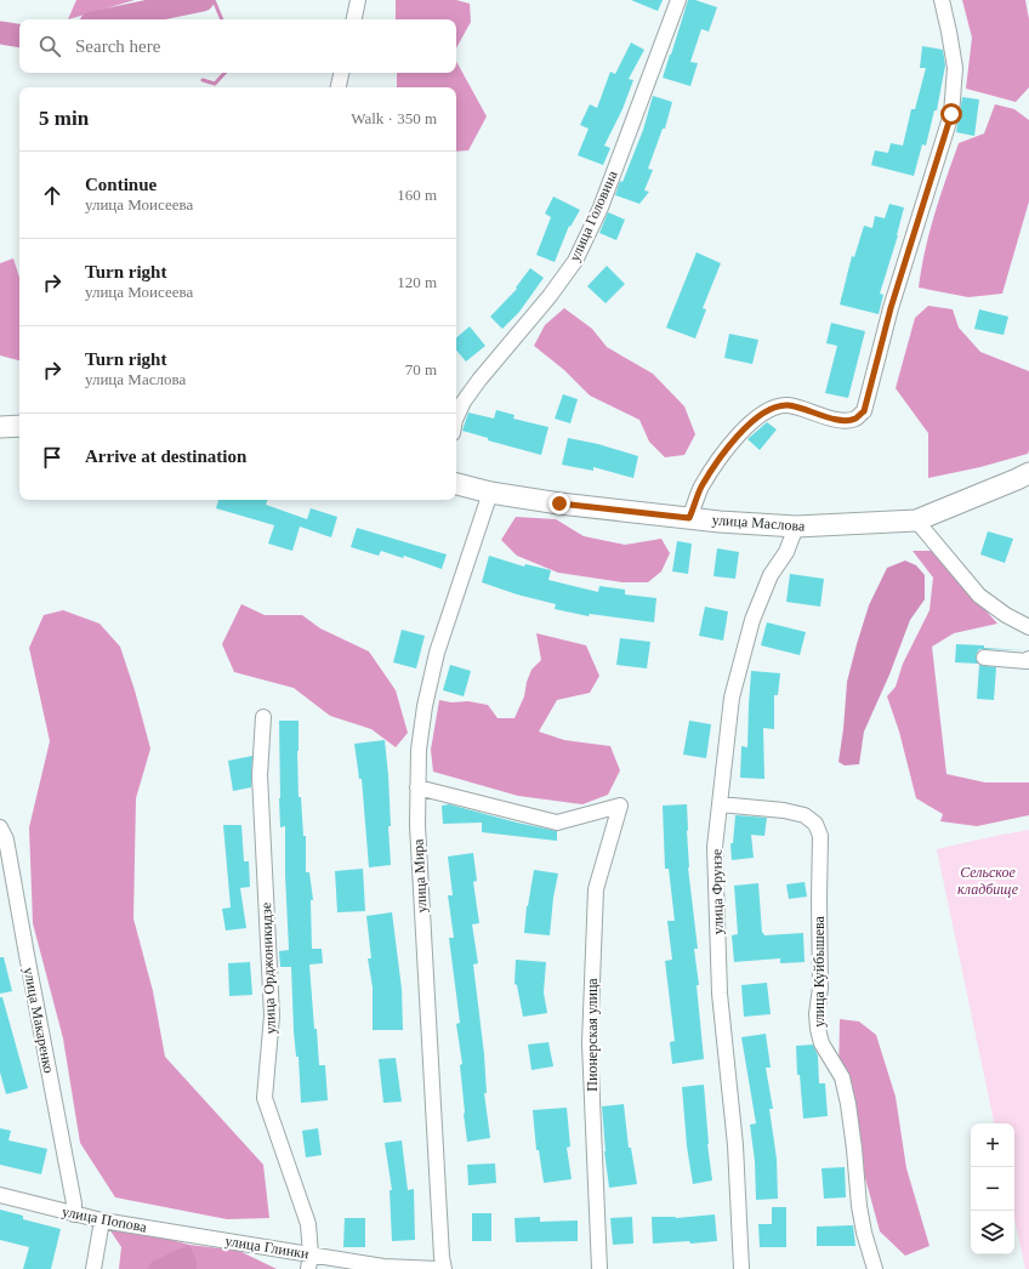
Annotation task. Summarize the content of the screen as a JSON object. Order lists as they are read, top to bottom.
{
  "streets": {
    "main road": ["улица Маслова"],
    "street": [
      "улица Головина",
      "улица Мира",
      "улица Фрунзе",
      "улица Орджоникидзе",
      "улица Куйбышева",
      "улица Макаренко",
      "Пионерская улица",
      "улица Попова",
      "улица Глинки"
    ]
  },
  "crossings": [
    ["улица Маслова", "улица Мира"],
    ["улица Маслова", "улица Фрунзе"],
    ["улица Мира", "Пионерская улица"],
    ["улица Фрунзе", "улица Куйбышева"],
    ["улица Орджоникидзе", "улица Глинки"],
    ["улица Макаренко", "улица Попова"],
    ["улица Попова", "улица Глинки"]
  ],
  "parks": ["Сельское кладбище"],
  "page": {
    "search": "Search here",
    "heading": ["5 min", "Walk · 350 m"],
    "list": [
      ["Continue", "улица Моисеева", "160 m"],
      ["Turn right", "улица Моисеева", "120 m"],
      ["Turn right", "улица Маслова", "70 m"],
      "Arrive at destination"
    ],
    "map_buttons": ["+", "−"]
  }
}
